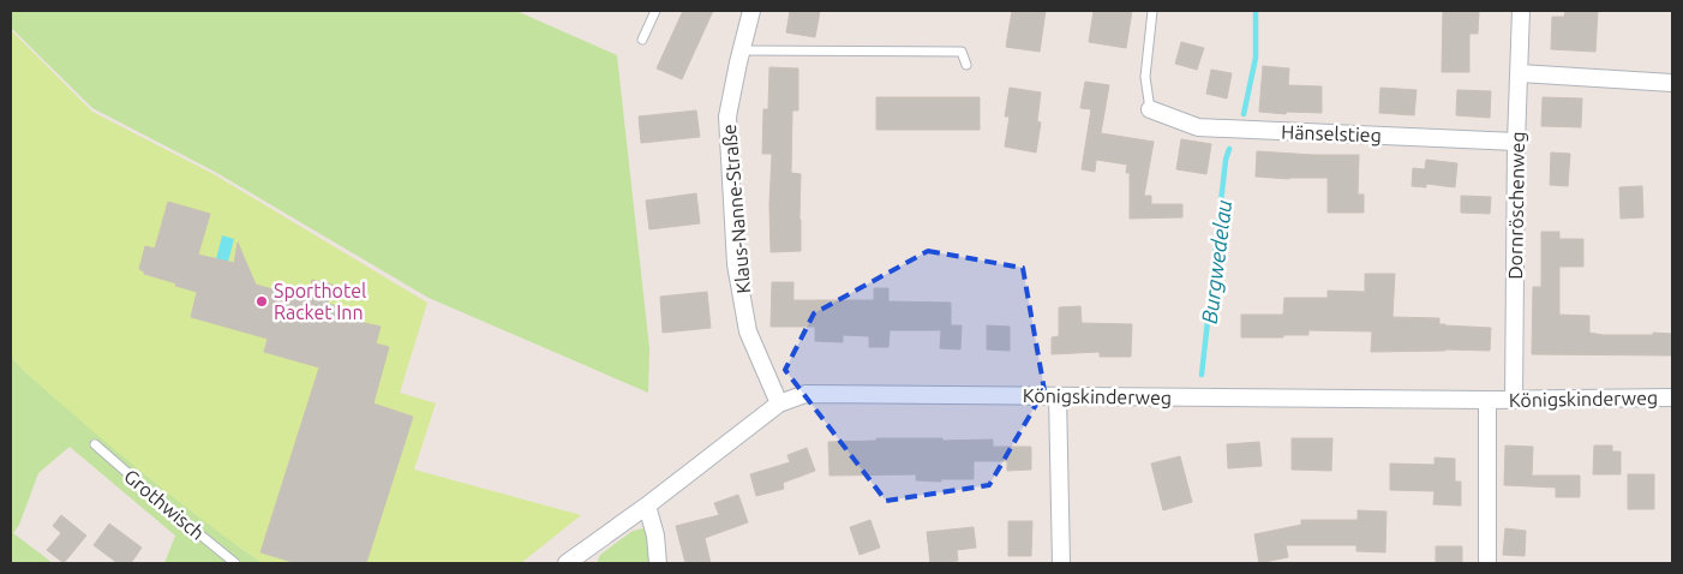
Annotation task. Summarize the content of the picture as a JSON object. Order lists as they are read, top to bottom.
{
  "streets": {
    "street": [
      "Hänselstieg",
      "Dornröschenweg",
      "Klaus-Nanne-Straße",
      "Königskinderweg"
    ],
    "lane": ["Grothwisch"]
  },
  "crossings": [
    ["Hänselstieg", "Dornröschenweg"],
    ["Dornröschenweg", "Königskinderweg"],
    ["Klaus-Nanne-Straße", "Königskinderweg"]
  ],
  "water": ["Burgwedelau"],
  "places": ["Sporthotel Racket Inn"]
}
